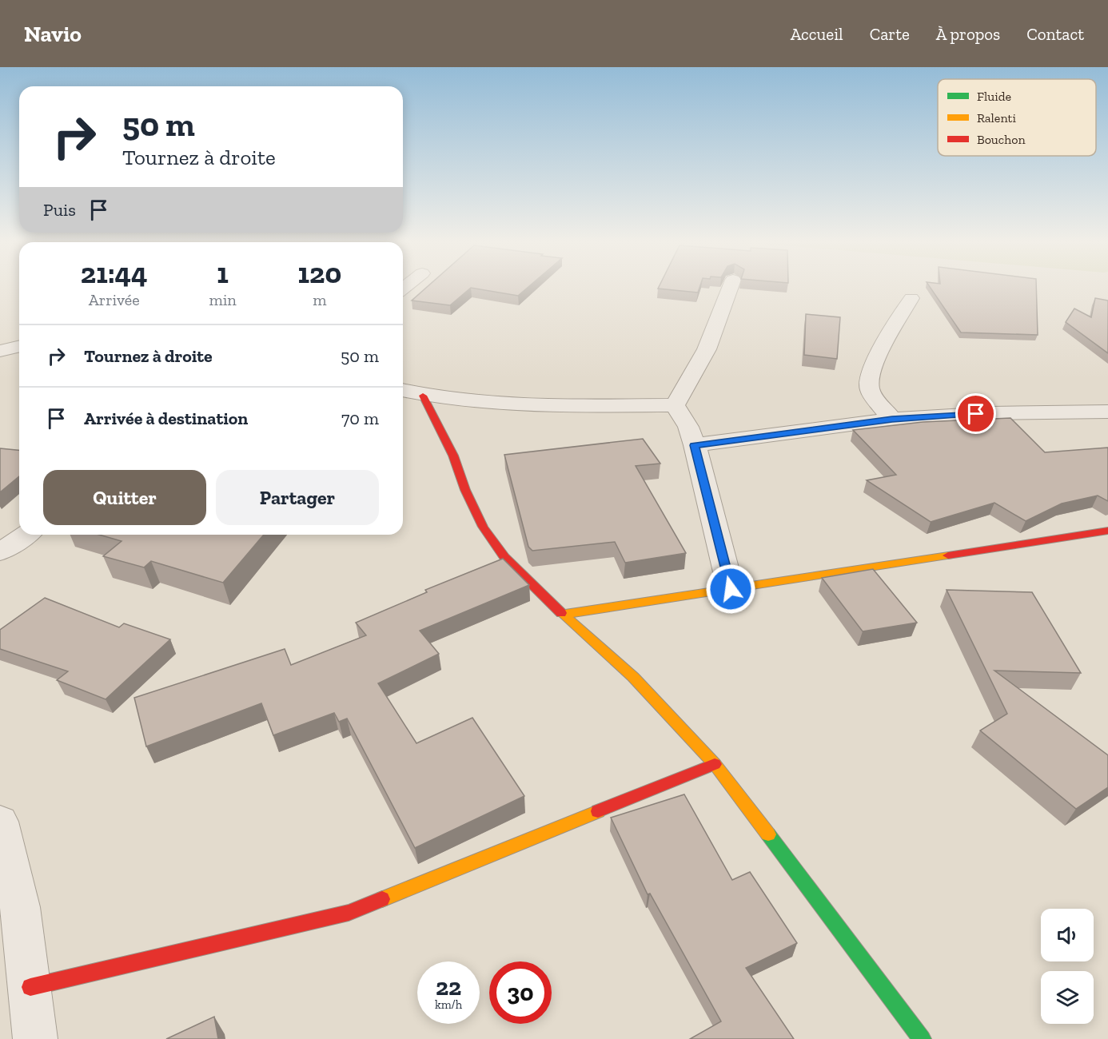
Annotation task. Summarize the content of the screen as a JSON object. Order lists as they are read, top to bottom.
{
  "legend": ["Fluide", "Ralenti", "Bouchon"],
  "page": {
    "header": "Navio",
    "nav": [
      "Accueil",
      "Carte",
      "À propos",
      "Contact"
    ],
    "turn": ["50 m", "Tournez à droite"],
    "then": "Puis",
    "eta": [
      "21:44",
      "Arrivée",
      "1",
      "min",
      "120",
      "m"
    ],
    "list": [
      {
        "name": "Tournez à droite",
        "value": "50 m"
      },
      {
        "name": "Arrivée à destination",
        "value": "70 m"
      }
    ],
    "buttons": ["Quitter", "Partager"],
    "speed": "22 km/h",
    "limit": "30"
  }
}
